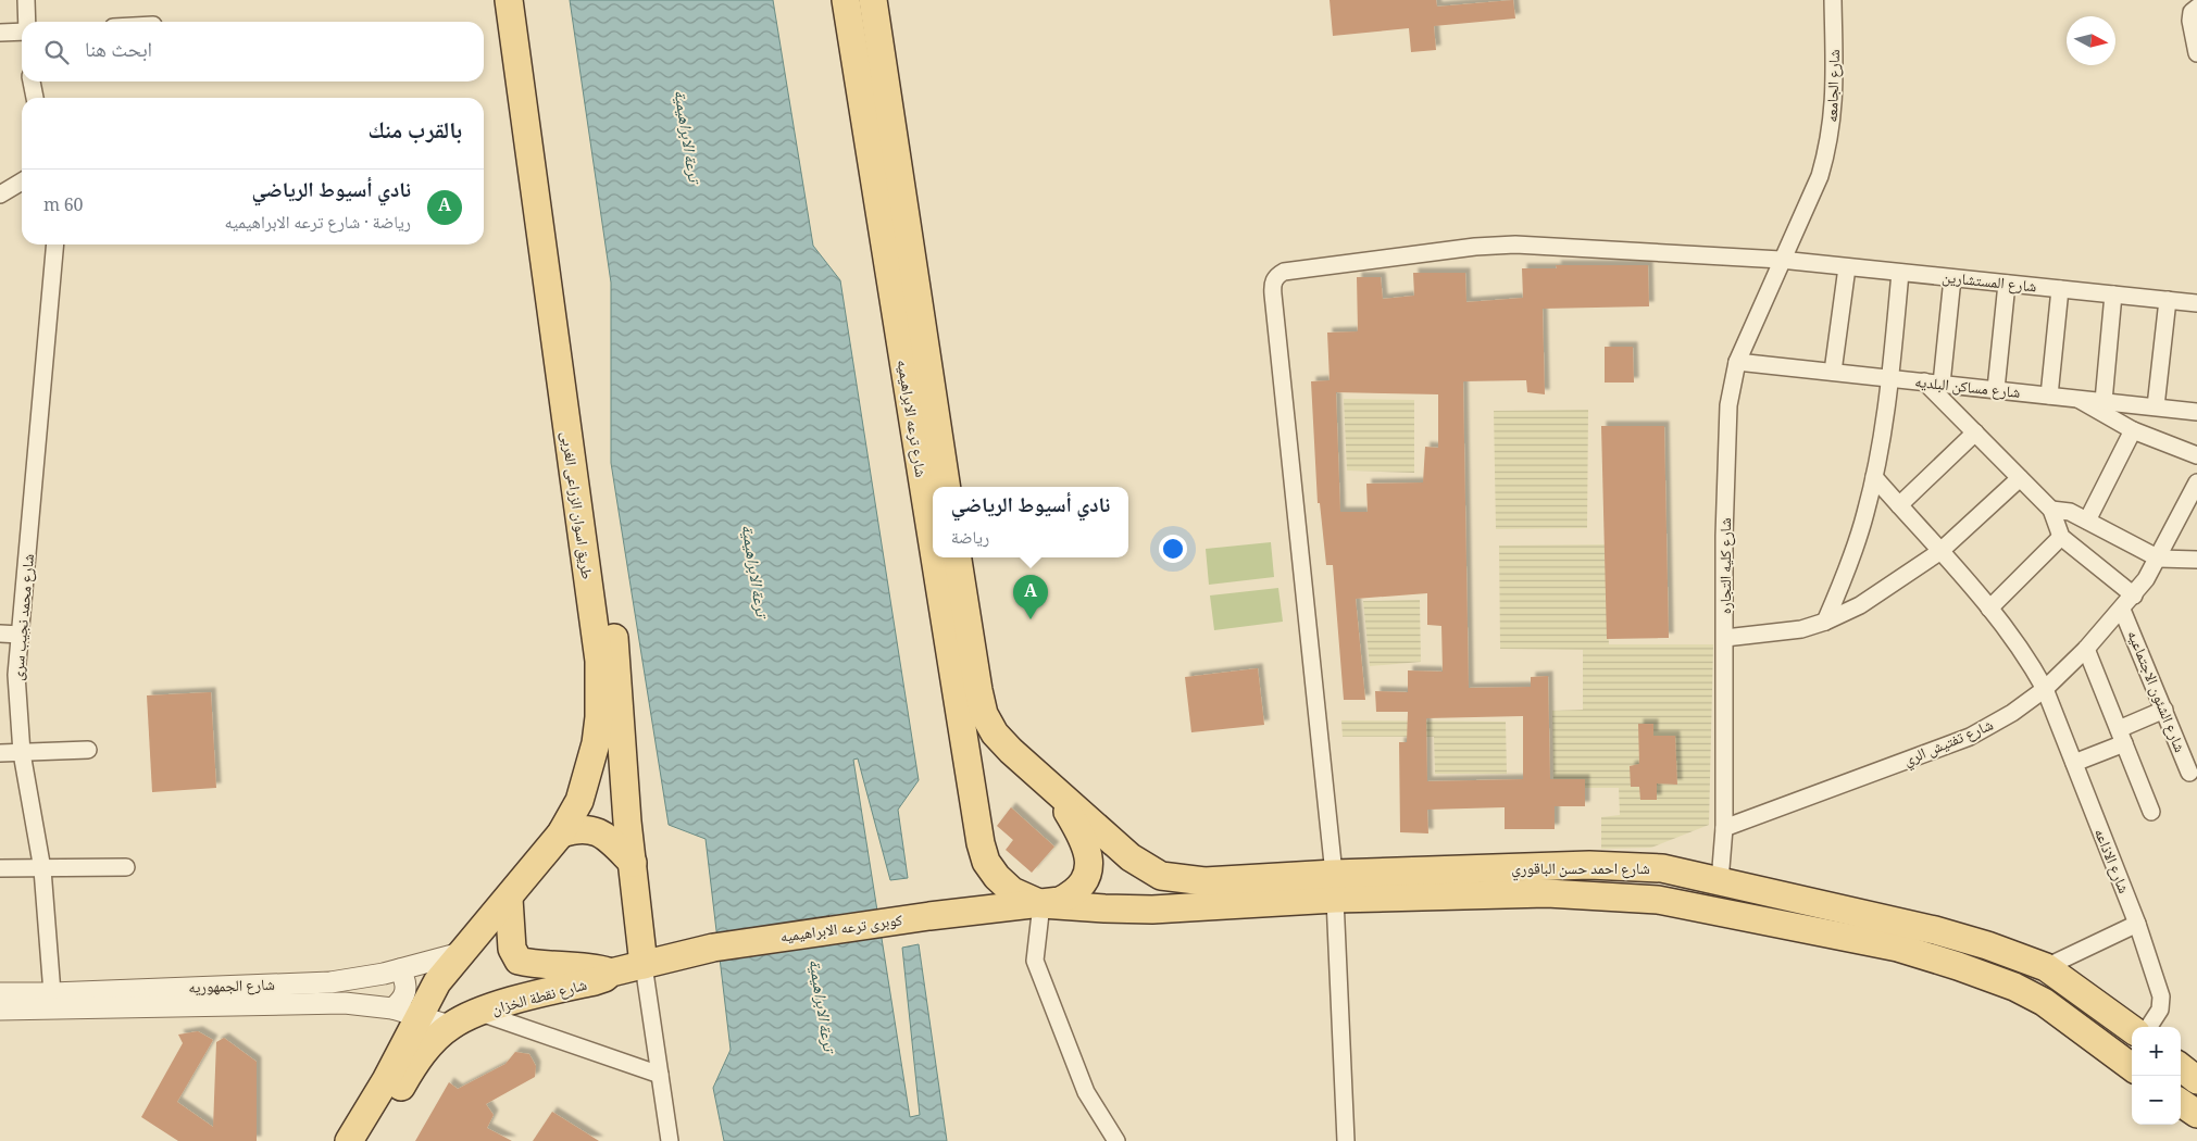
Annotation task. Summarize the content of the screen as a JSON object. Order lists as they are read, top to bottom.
{
  "streets": {
    "main road": [
      "شارع ترعه الابراهيميه",
      "طريق اسوان الزراعى الغربى",
      "شارع احمد حسن الباقوري",
      "كوبرى ترعه الابراهيميه",
      "شارع نقطة الخزان"
    ],
    "street": [
      "شارع الجامعه",
      "شارع المستشارين",
      "شارع مساكن البلديه",
      "شارع كليه التجاره",
      "شارع محمد نجيب سرى",
      "شارع الشئون الاجتماعيه",
      "شارع تفتيش الري",
      "شارع الاذاعه",
      "شارع الجمهوريه"
    ]
  },
  "crossings": [
    ["شارع الجامعه", "شارع المستشارين"],
    ["شارع الجامعه", "شارع كليه التجاره"],
    ["شارع المستشارين", "شارع كليه التجاره"],
    ["شارع المستشارين", "شارع احمد حسن الباقوري"],
    ["شارع مساكن البلديه", "شارع كليه التجاره"],
    ["شارع ترعه الابراهيميه", "شارع احمد حسن الباقوري"],
    ["شارع ترعه الابراهيميه", "كوبرى ترعه الابراهيميه"],
    ["طريق اسوان الزراعى الغربى", "كوبرى ترعه الابراهيميه"],
    ["طريق اسوان الزراعى الغربى", "شارع الجمهوريه"],
    ["طريق اسوان الزراعى الغربى", "شارع نقطة الخزان"],
    ["شارع كليه التجاره", "شارع تفتيش الري"],
    ["شارع كليه التجاره", "شارع احمد حسن الباقوري"],
    ["شارع محمد نجيب سرى", "شارع الجمهوريه"],
    ["شارع الشئون الاجتماعيه", "شارع تفتيش الري"],
    ["شارع تفتيش الري", "شارع الاذاعه"],
    ["شارع احمد حسن الباقوري", "كوبرى ترعه الابراهيميه"],
    ["كوبرى ترعه الابراهيميه", "شارع نقطة الخزان"],
    ["شارع الجمهوريه", "شارع نقطة الخزان"]
  ],
  "water": ["ترعة الابراهيمية"],
  "north": "right",
  "page": {
    "search": "ابحث هنا",
    "heading": "بالقرب منك",
    "list": [
      {
        "mark": "A",
        "name": "نادي أسيوط الرياضي",
        "note": "رياضة · شارع ترعه الابراهيميه",
        "value": "60 m"
      }
    ],
    "popup": ["نادي أسيوط الرياضي", "رياضة"],
    "pins": "A",
    "map_buttons": ["+", "−"]
  }
}
